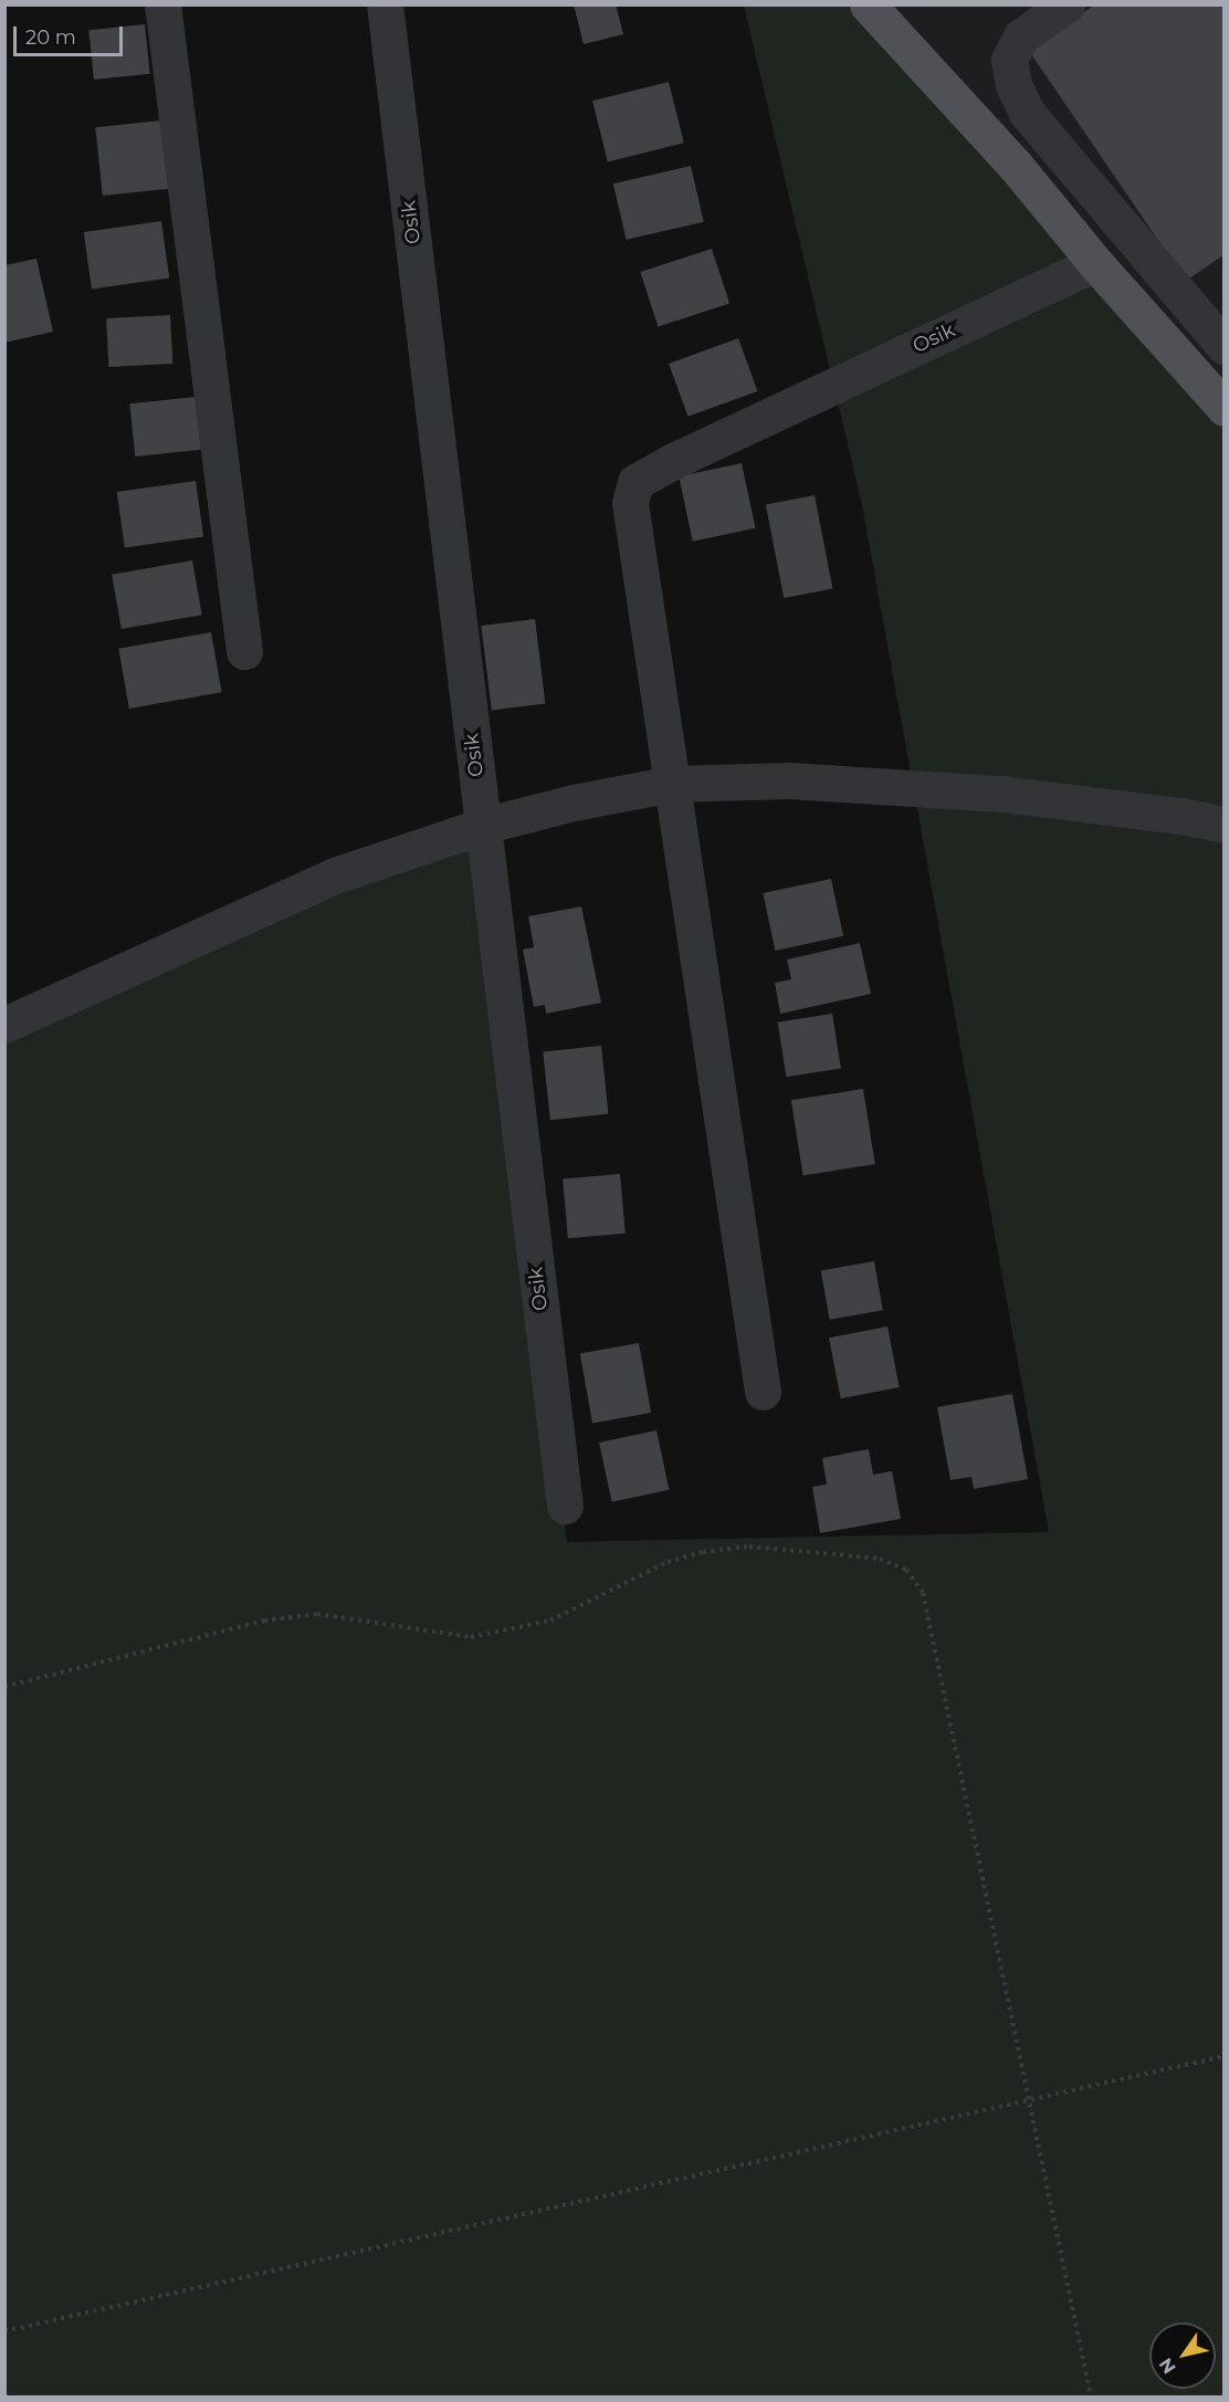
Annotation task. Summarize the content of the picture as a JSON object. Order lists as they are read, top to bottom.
{
  "streets": {
    "street": ["Osik"]
  },
  "scale_bar": "20 m",
  "north": "bottom left"
}
